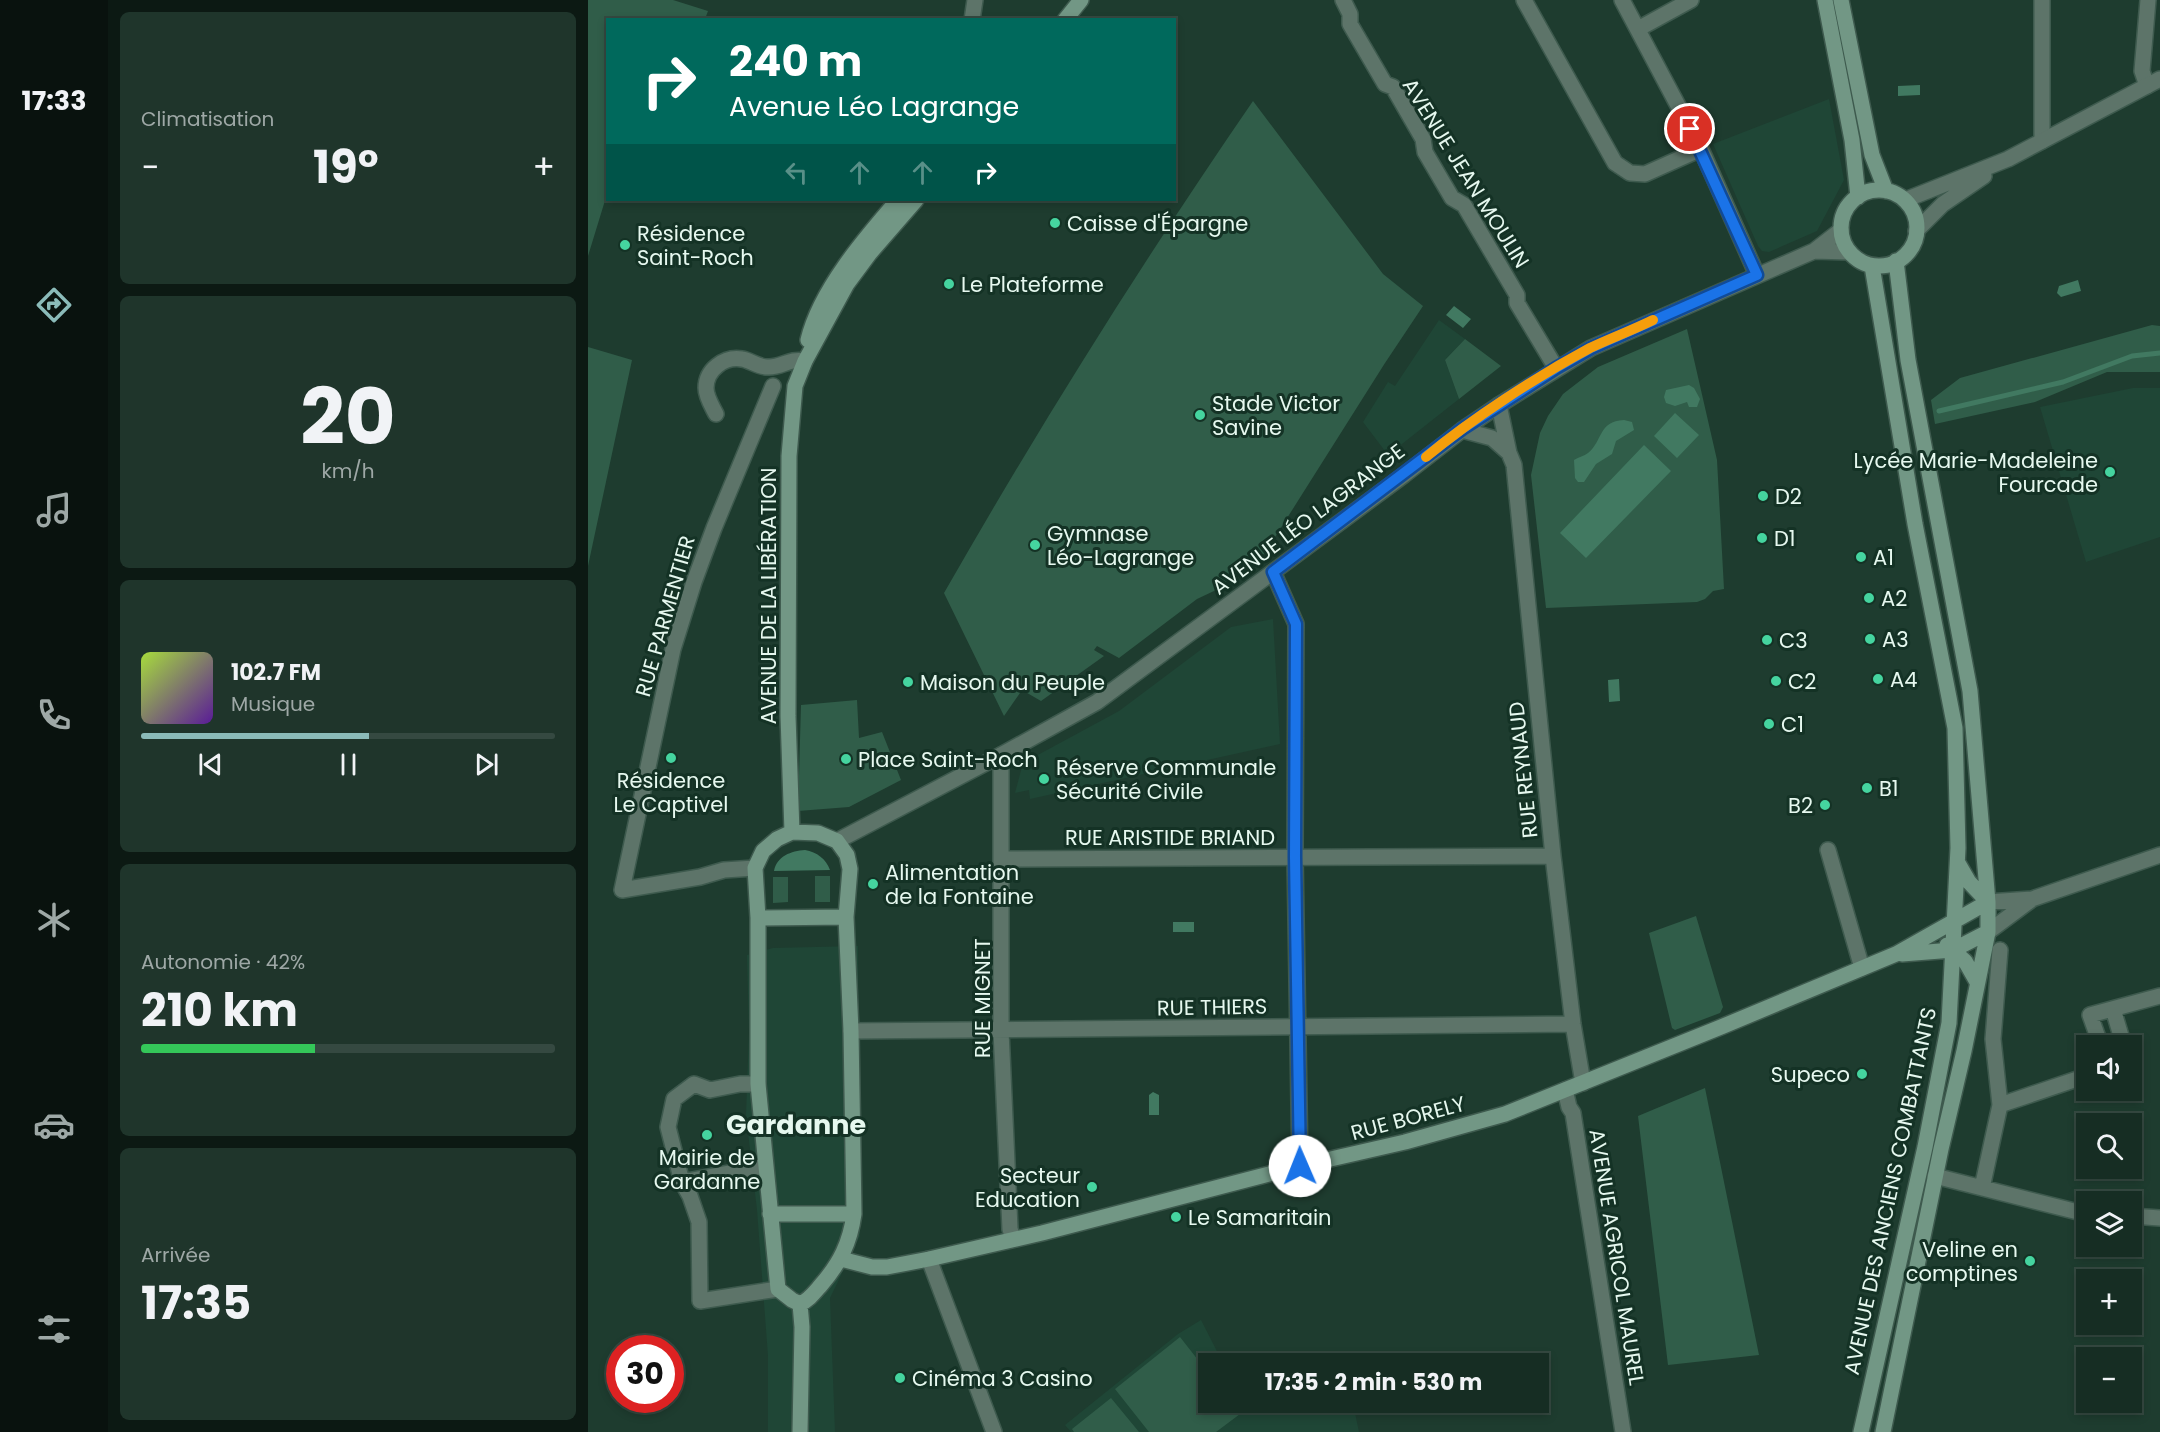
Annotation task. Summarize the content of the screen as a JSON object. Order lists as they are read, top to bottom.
{
  "streets": {
    "main road": ["AVENUE DE LA LIBÉRATION", "RUE BORELY", "AVENUE DES ANCIENS COMBATTANTS"],
    "street": [
      "AVENUE JEAN MOULIN",
      "AVENUE LÉO LAGRANGE",
      "RUE PARMENTIER",
      "RUE REYNAUD",
      "RUE ARISTIDE BRIAND",
      "RUE MIGNET",
      "RUE THIERS",
      "AVENUE AGRICOL MAUREL"
    ]
  },
  "crossings": [
    ["AVENUE JEAN MOULIN", "AVENUE LÉO LAGRANGE"],
    ["AVENUE LÉO LAGRANGE", "AVENUE DE LA LIBÉRATION"],
    ["AVENUE LÉO LAGRANGE", "RUE PARMENTIER"],
    ["AVENUE LÉO LAGRANGE", "RUE REYNAUD"],
    ["AVENUE LÉO LAGRANGE", "RUE MIGNET"],
    ["AVENUE LÉO LAGRANGE", "AVENUE DES ANCIENS COMBATTANTS"],
    ["AVENUE DE LA LIBÉRATION", "RUE PARMENTIER"],
    ["RUE REYNAUD", "RUE ARISTIDE BRIAND"],
    ["RUE REYNAUD", "RUE THIERS"],
    ["RUE REYNAUD", "RUE BORELY"],
    ["RUE ARISTIDE BRIAND", "RUE MIGNET"],
    ["RUE MIGNET", "RUE THIERS"],
    ["RUE MIGNET", "RUE BORELY"],
    ["RUE BORELY", "AVENUE DES ANCIENS COMBATTANTS"],
    ["RUE BORELY", "AVENUE AGRICOL MAUREL"]
  ],
  "districts": ["Gardanne"],
  "places": [
    "Caisse d'Épargne",
    "Résidence Saint-Roch",
    "Le Plateforme",
    "Stade Victor Savine",
    "Lycée Marie-Madeleine Fourcade",
    "D2",
    "D1",
    "Gymnase Léo-Lagrange",
    "A1",
    "A2",
    "A3",
    "C3",
    "A4",
    "C2",
    "Maison du Peuple",
    "C1",
    "Résidence Le Captivel",
    "Place Saint-Roch",
    "Réserve Communale Sécurité Civile",
    "B1",
    "B2",
    "Alimentation de la Fontaine",
    "Supeco",
    "Mairie de Gardanne",
    "Secteur Education",
    "Le Samaritain",
    "Veline en comptines",
    "Cinéma 3 Casino"
  ],
  "page": {
    "tabs": "17:33",
    "tile": [
      "Climatisation",
      ["20", "km/h"],
      ["Autonomie · 42%", "210 km"],
      ["Arrivée", "17:35"]
    ],
    "turn": ["240 m", "Avenue Léo Lagrange"],
    "heat": ["−", "19°", "+"],
    "song": ["102.7 FM", "Musique"],
    "map_buttons": ["+", "−"],
    "limit": "30",
    "trip": "17:35 · 2 min · 530 m"
  }
}
